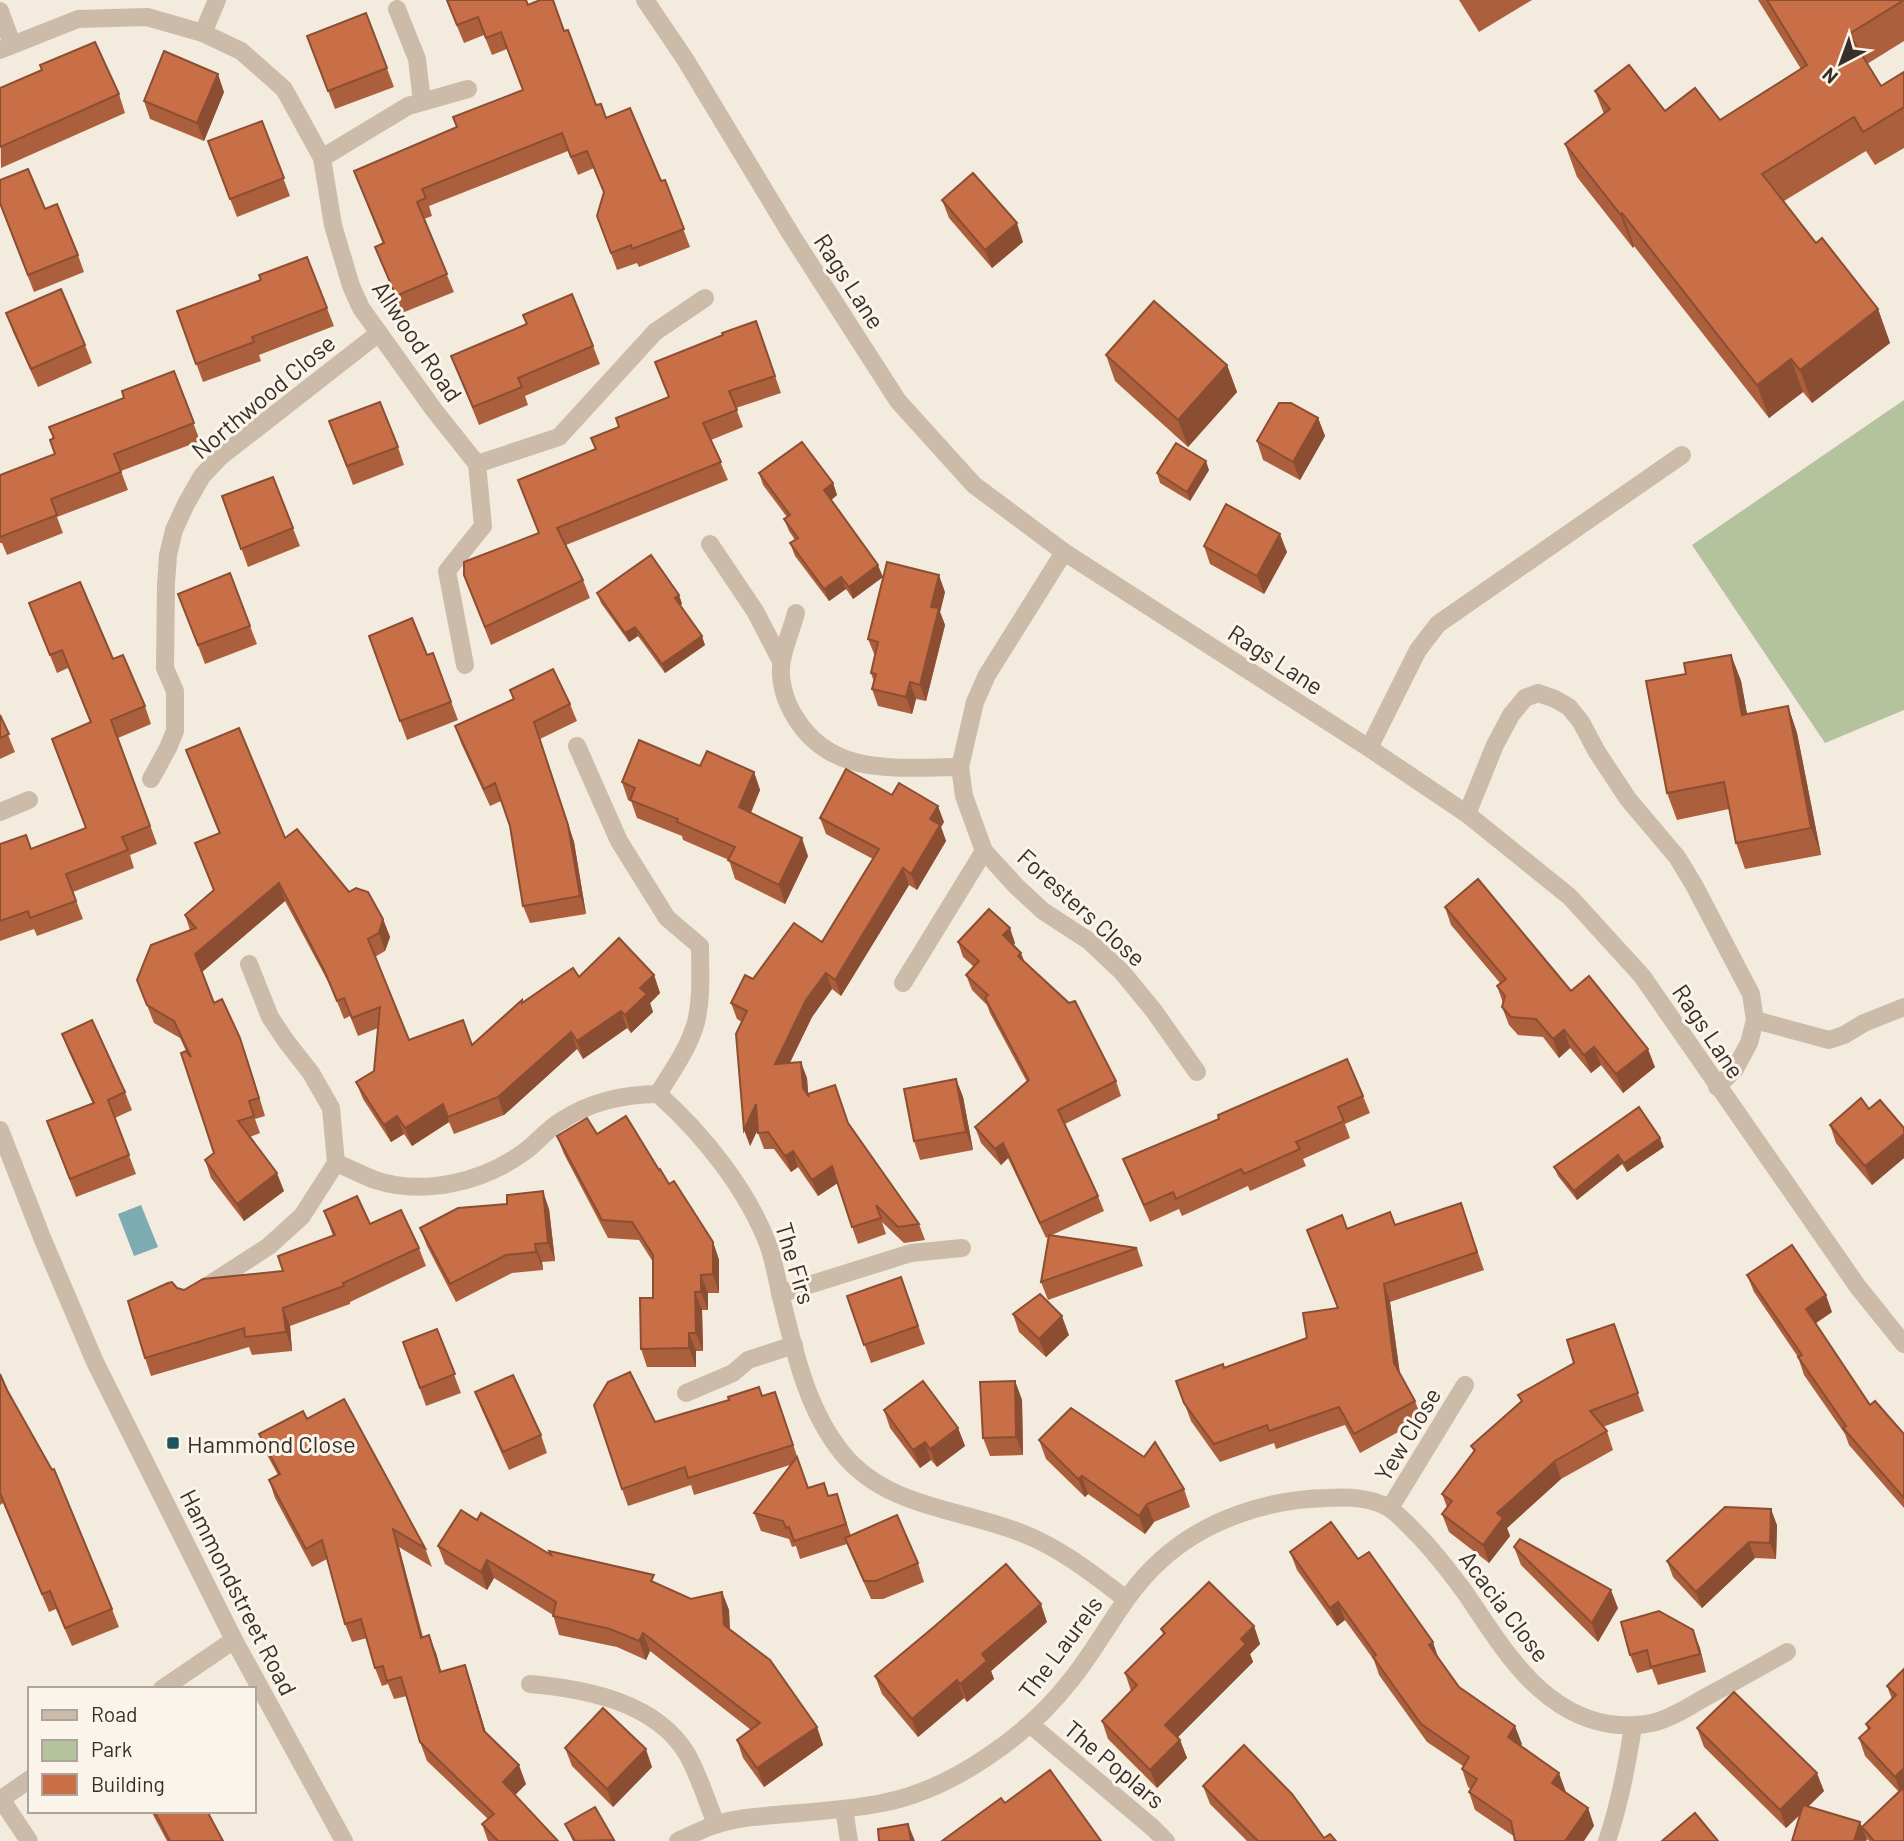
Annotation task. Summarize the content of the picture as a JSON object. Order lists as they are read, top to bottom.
{
  "streets": {
    "street": [
      "Rags Lane",
      "Allwood Road",
      "Northwood Close",
      "Foresters Close",
      "The Firs",
      "Yew Close",
      "Hammondstreet Road",
      "Acacia Close",
      "The Laurels",
      "The Poplars"
    ]
  },
  "crossings": [
    ["Rags Lane", "Foresters Close"],
    ["Allwood Road", "Northwood Close"],
    ["The Firs", "The Laurels"],
    ["Yew Close", "Acacia Close"],
    ["Yew Close", "The Laurels"],
    ["Acacia Close", "The Laurels"],
    ["The Laurels", "The Poplars"]
  ],
  "places": {
    "transit": ["Hammond Close"]
  },
  "legend": ["Road", "Park", "Building"],
  "north": "bottom left"
}
